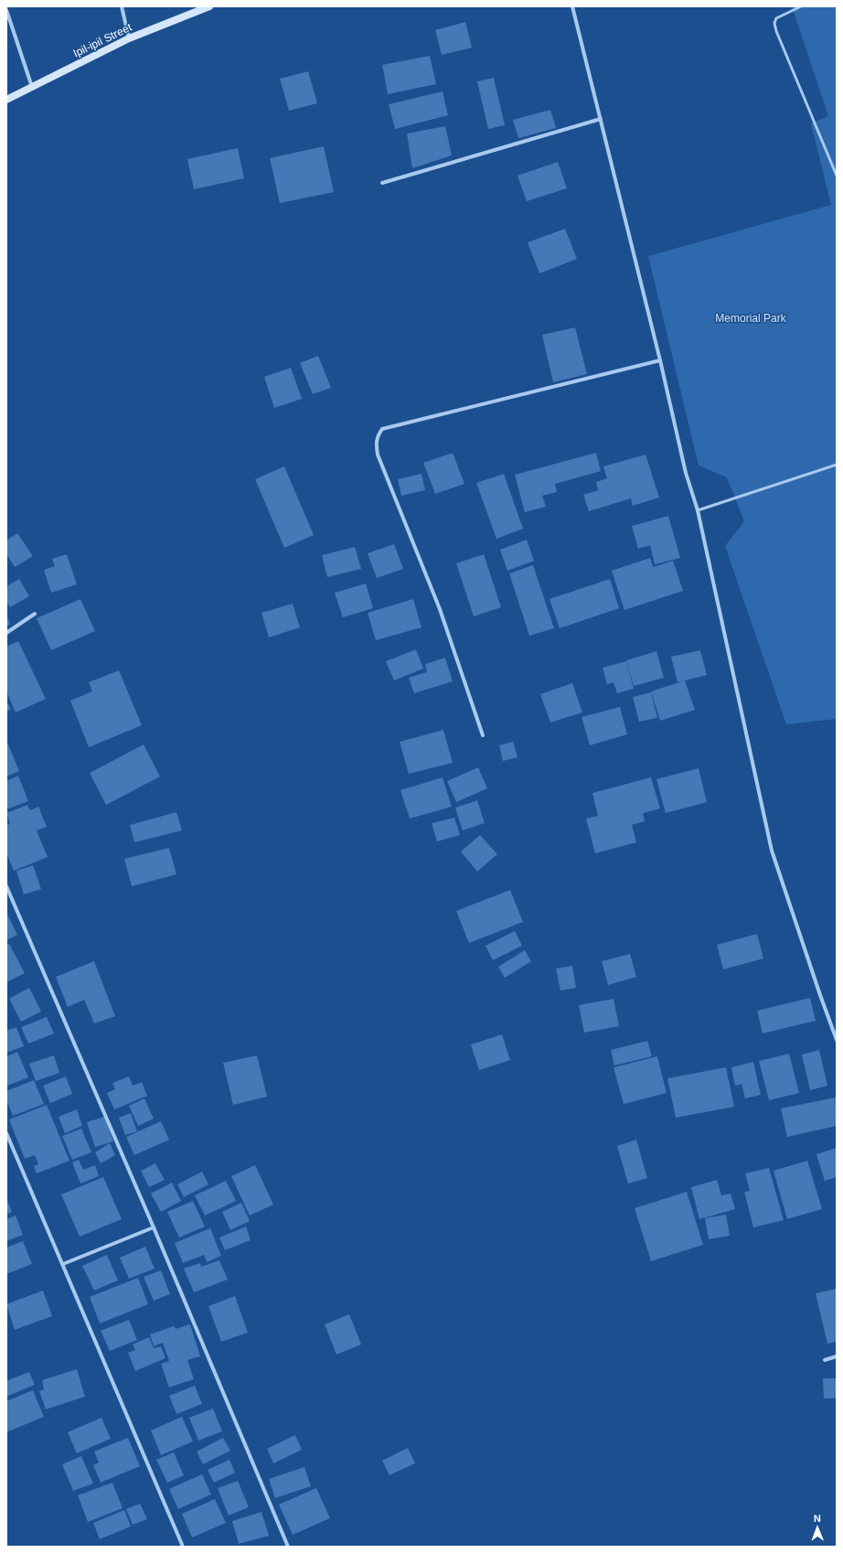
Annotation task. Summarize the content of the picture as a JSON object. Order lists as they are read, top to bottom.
{
  "streets": {
    "main road": ["Ipil-ipil Street"]
  },
  "parks": ["Memorial Park"],
  "north": "top"
}
